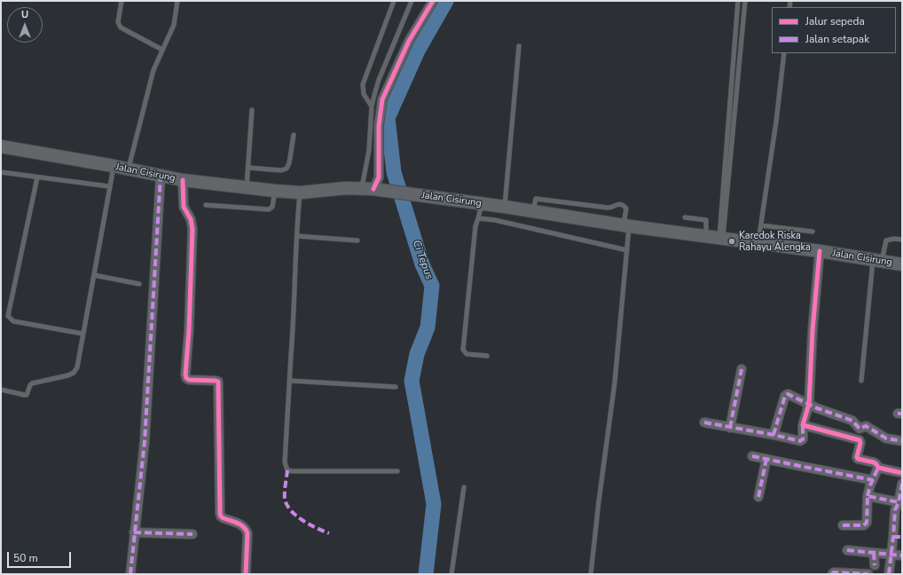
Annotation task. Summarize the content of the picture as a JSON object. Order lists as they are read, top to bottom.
{
  "streets": {
    "main road": ["Jalan Cisirung"]
  },
  "water": ["Ci Tepus"],
  "places": ["Karedok Riska Rahayu Alengka"],
  "legend": ["Jalur sepeda", "Jalan setapak"],
  "scale_bar": "50 m",
  "north": "top"
}
